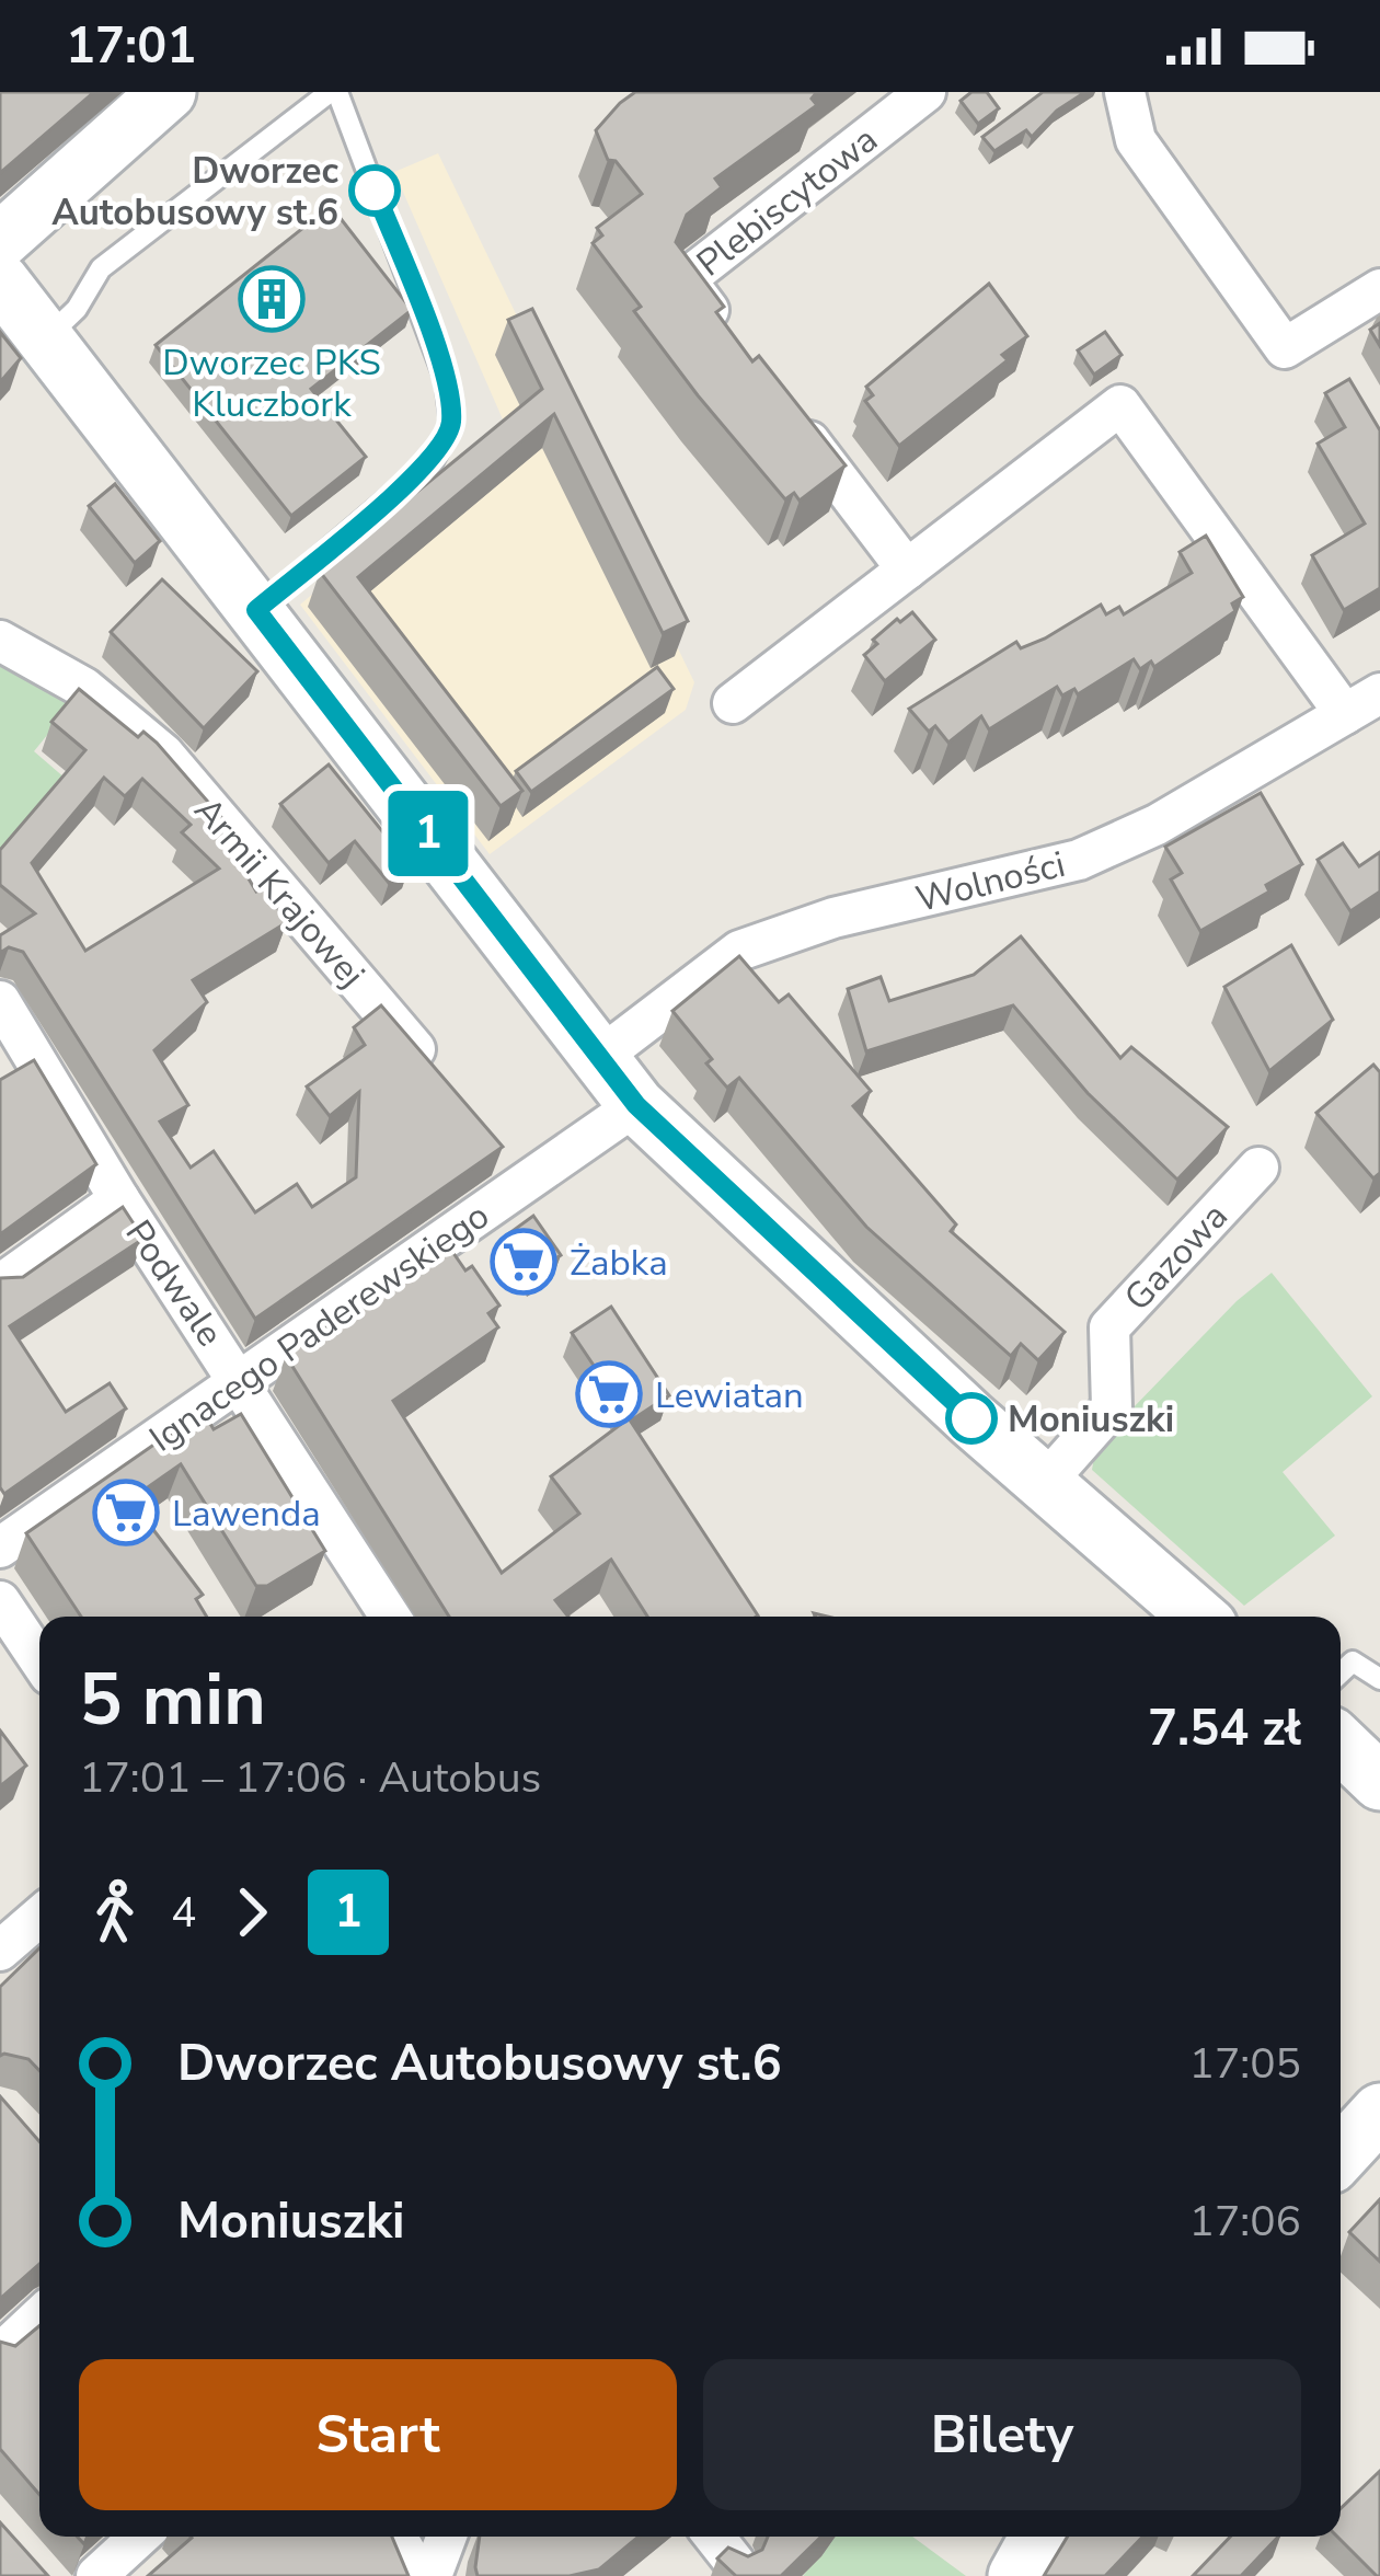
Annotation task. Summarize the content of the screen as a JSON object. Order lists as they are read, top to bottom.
{
  "streets": {
    "street": [
      "Plebiscytowa",
      "Wolności",
      "Armii Krajowej",
      "Gazowa",
      "Podwale",
      "Ignacego Paderewskiego"
    ]
  },
  "crossings": [
    ["Podwale", "Ignacego Paderewskiego"]
  ],
  "places": {
    "other": ["Dworzec Autobusowy st.6", "Moniuszki"],
    "building": ["Dworzec PKS Kluczbork"],
    "supermarket": ["Żabka", "Lewiatan", "Lawenda"]
  },
  "lines": ["bus line 1"],
  "page": {
    "status": "17:01",
    "on_map": "1",
    "heading": ["5 min", "17:01 – 17:06 · Autobus", "7.54 zł"],
    "legs": ["4", "1"],
    "list": [
      {
        "name": "Dworzec Autobusowy st.6",
        "value": "17:05"
      },
      {
        "name": "Moniuszki",
        "value": "17:06"
      }
    ],
    "buttons": ["Start", "Bilety"]
  }
}
